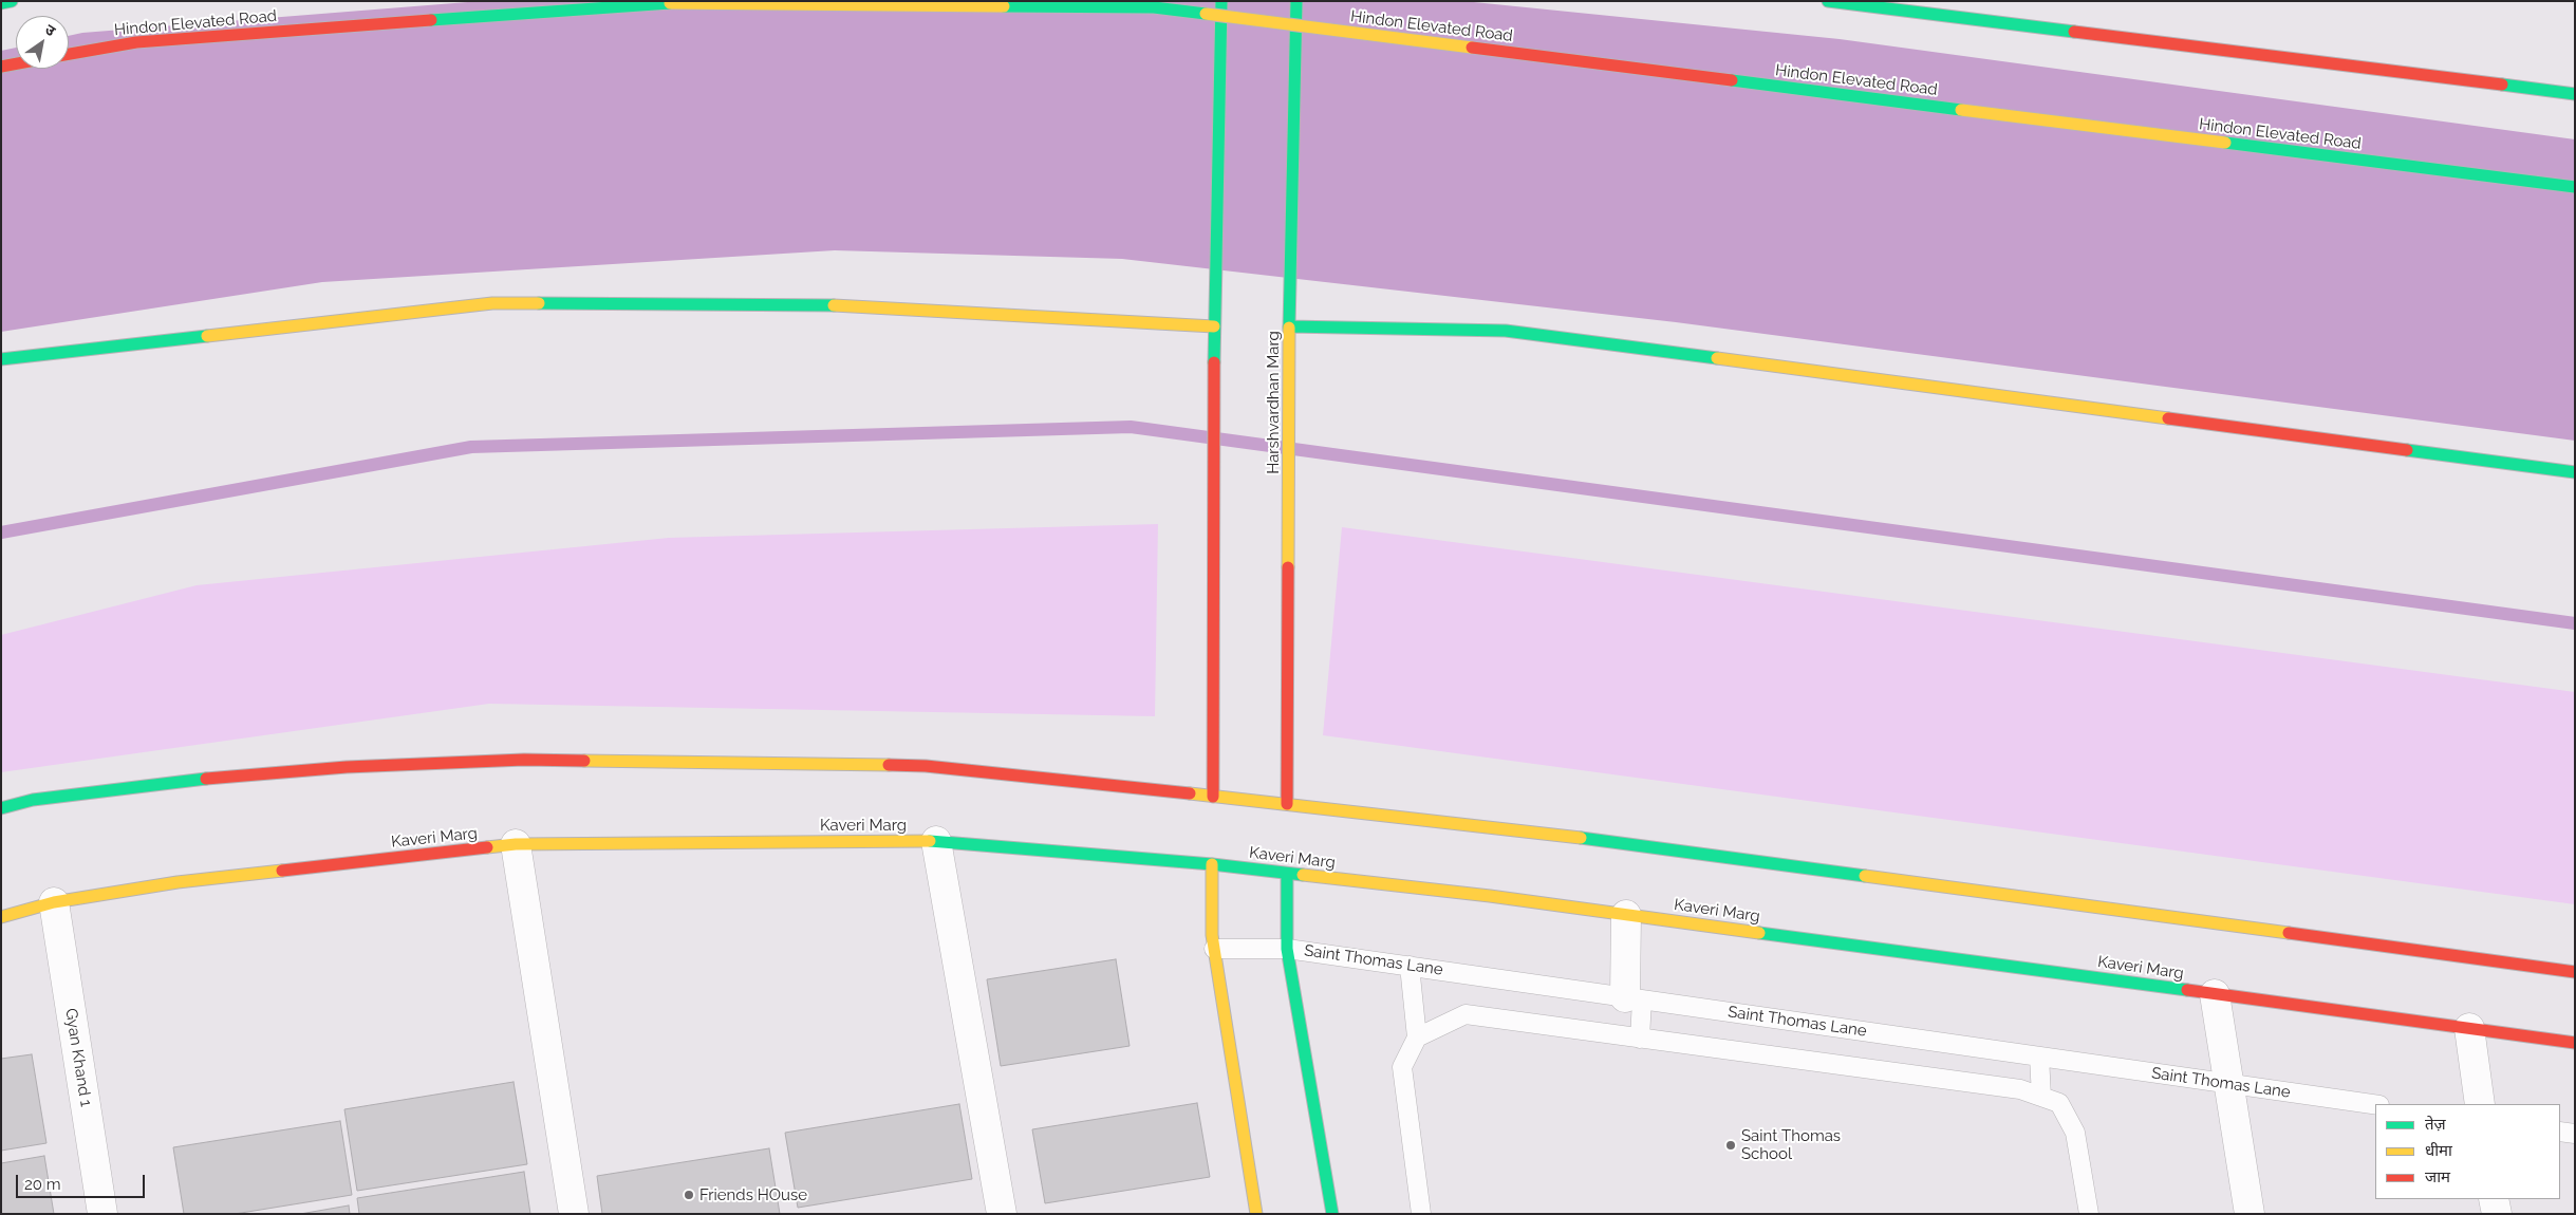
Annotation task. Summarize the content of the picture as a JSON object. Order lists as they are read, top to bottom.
{
  "streets": {
    "main road": ["Hindon Elevated Road", "Harshvardhan Marg", "Kaveri Marg"],
    "street": ["Gyan Khand 1"],
    "lane": ["Saint Thomas Lane"]
  },
  "crossings": [
    ["Kaveri Marg", "Gyan Khand 1"]
  ],
  "places": ["Saint Thomas School", "Friends HOuse"],
  "legend": ["तेज़", "धीमा", "जाम"],
  "scale_bar": "20 m",
  "north": "top right"
}
